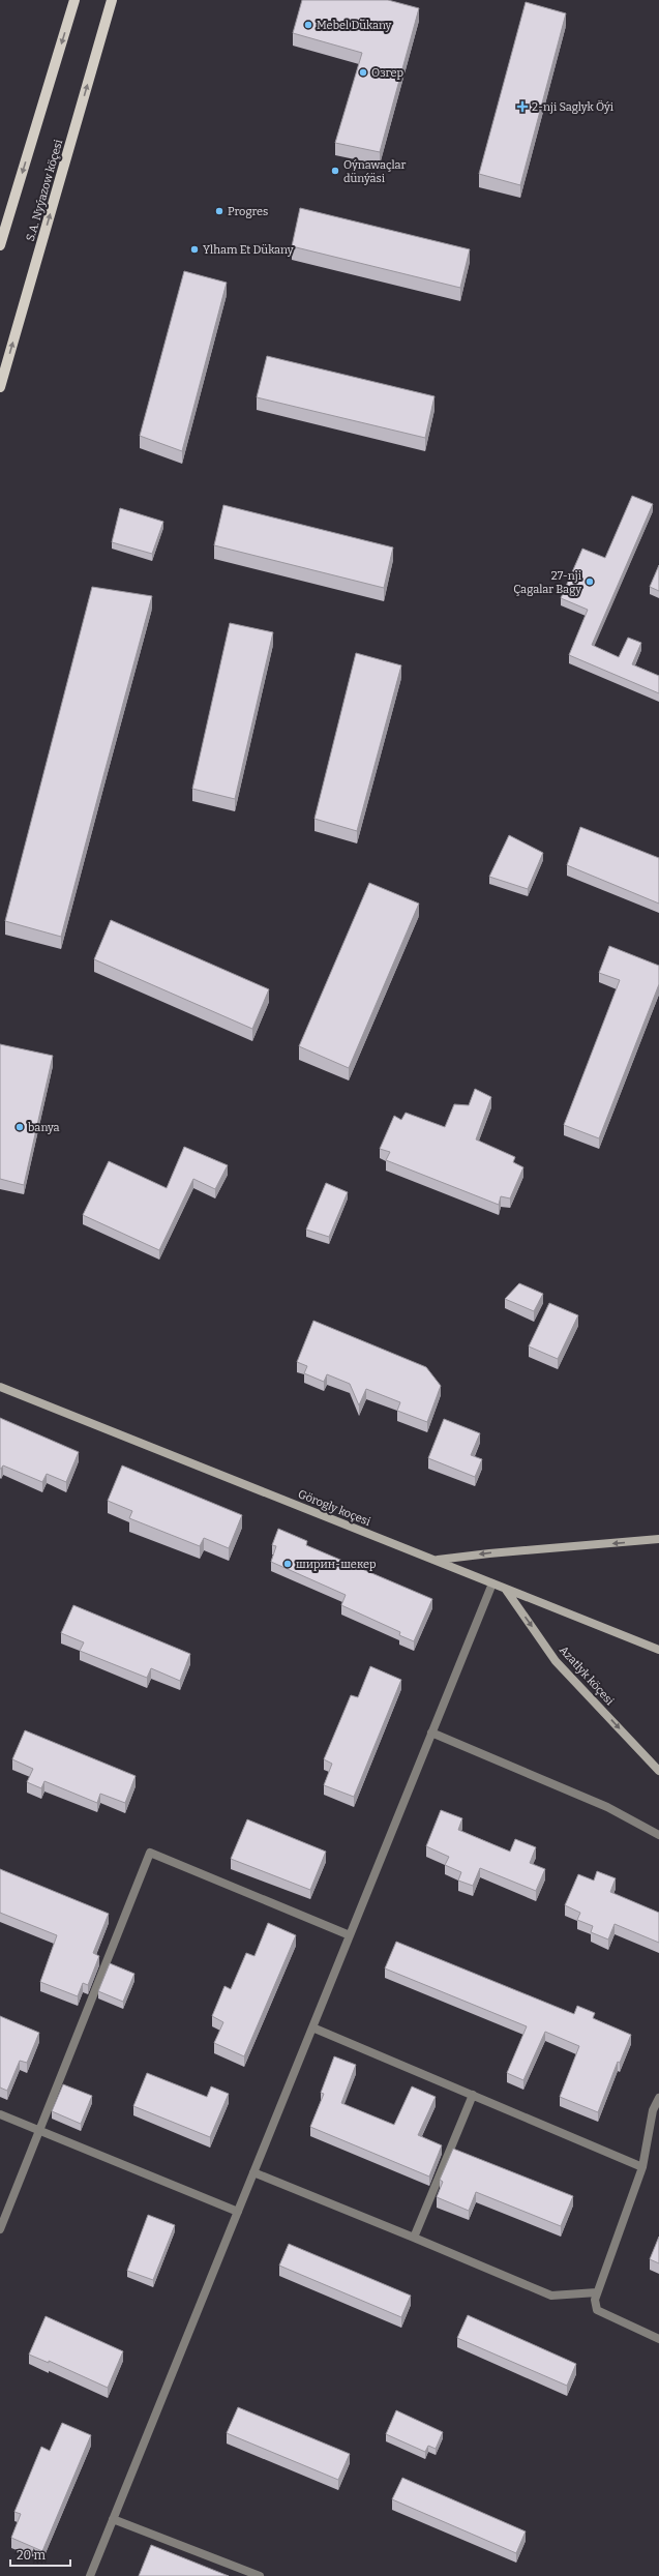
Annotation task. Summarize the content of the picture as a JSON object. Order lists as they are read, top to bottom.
{
  "streets": {
    "main road": ["S.A. Nyýazow köçesi"],
    "street": ["Görogly koçesi", "Azatlyk köçesi"]
  },
  "crossings": [
    ["Görogly koçesi", "Azatlyk köçesi"]
  ],
  "one_way": ["Azatlyk köçesi"],
  "places": {
    "other": [
      "Mebel Dükany",
      "Озгер",
      "Oýnawaçlar dünýäsi",
      "Progres",
      "Ylham Et Dükany",
      "27-nji Çagalar Bagy",
      "banya",
      "ширин-шекер"
    ],
    "health": ["2-nji Saglyk Öýi"]
  },
  "scale_bar": "20 m"
}
